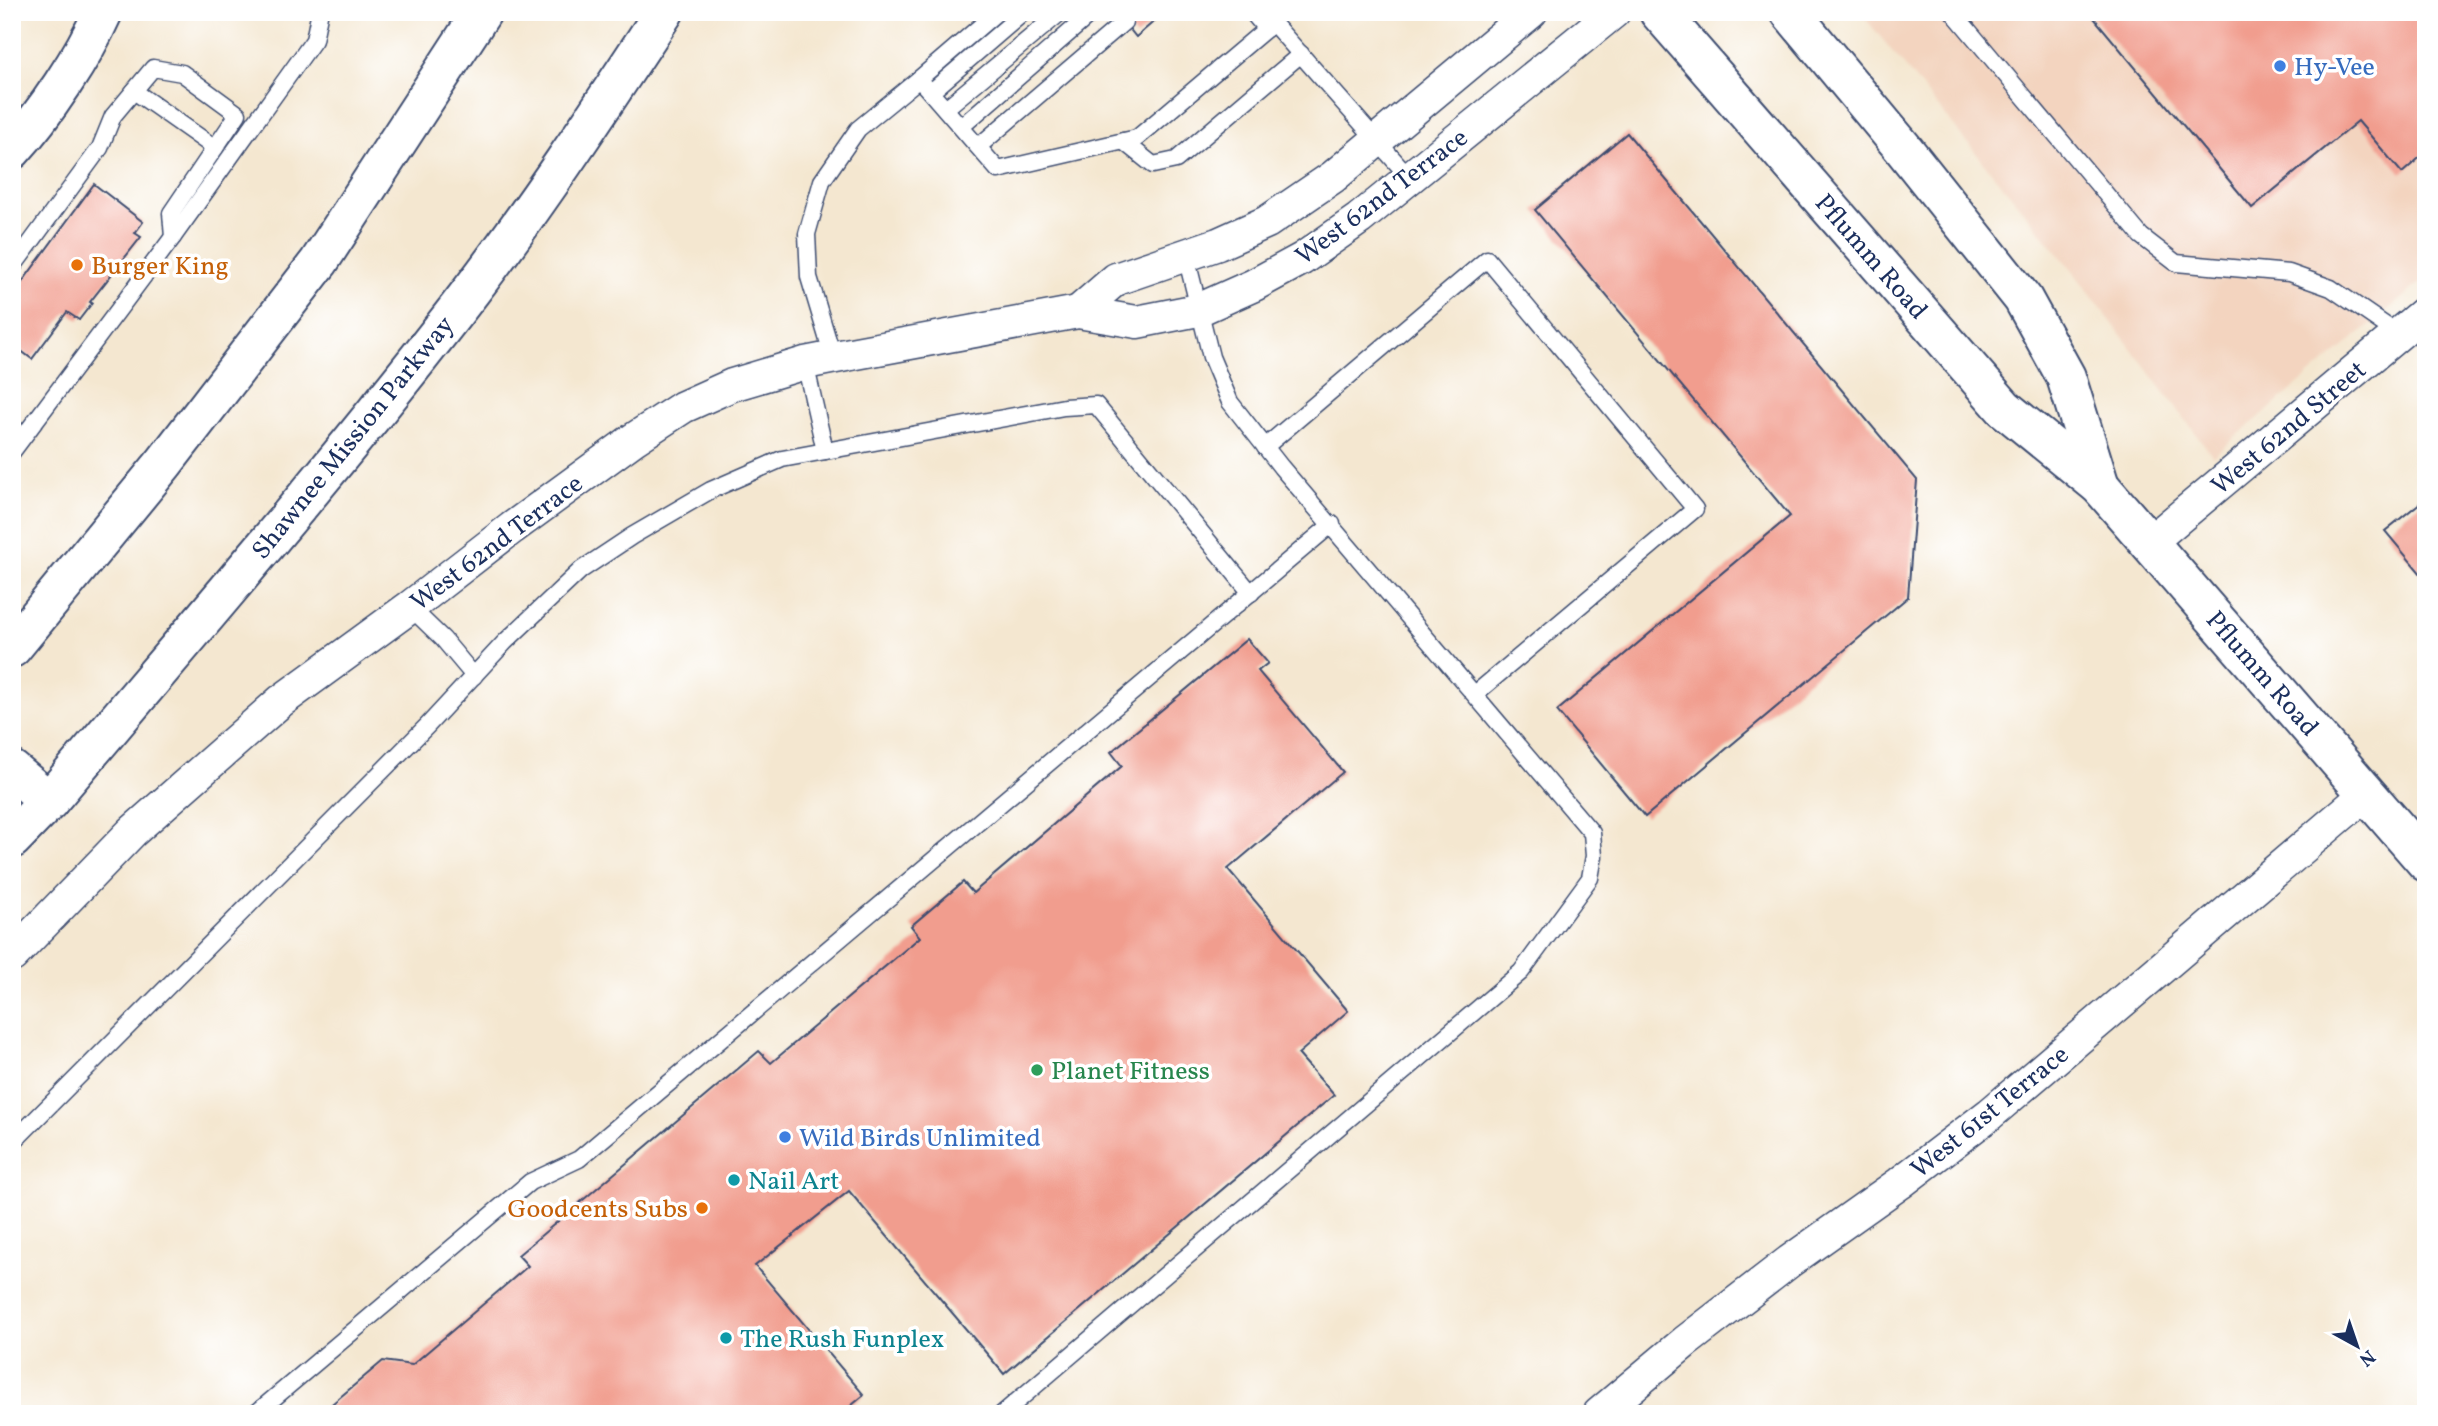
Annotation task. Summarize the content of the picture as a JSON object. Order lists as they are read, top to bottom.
{
  "streets": {
    "main road": ["Pflumm Road", "Shawnee Mission Parkway"],
    "street": ["West 62nd Terrace", "West 62nd Street", "West 61st Terrace"]
  },
  "crossings": [
    ["Pflumm Road", "West 62nd Street"],
    ["Pflumm Road", "West 61st Terrace"]
  ],
  "places": [
    "Hy-Vee",
    "Burger King",
    "Planet Fitness",
    "Wild Birds Unlimited",
    "Nail Art",
    "Goodcents Subs",
    "The Rush Funplex"
  ],
  "north": "bottom right"
}
